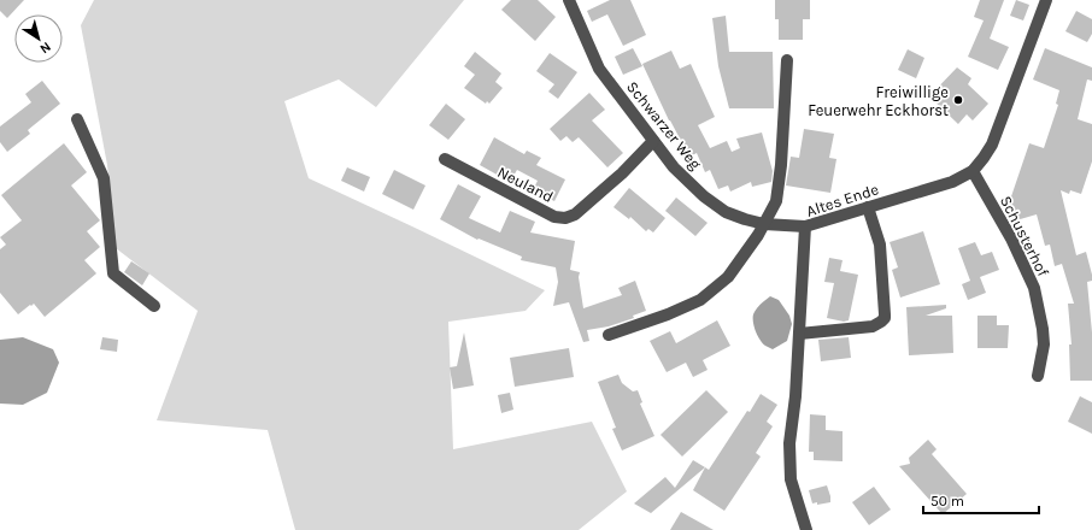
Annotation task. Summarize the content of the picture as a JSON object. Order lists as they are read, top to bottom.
{
  "streets": {
    "street": [
      "Schwarzer Weg",
      "Neuland",
      "Altes Ende",
      "Schusterhof"
    ]
  },
  "crossings": [
    ["Schwarzer Weg", "Neuland"],
    ["Schwarzer Weg", "Altes Ende"],
    ["Altes Ende", "Schusterhof"]
  ],
  "places": ["Freiwillige Feuerwehr Eckhorst"],
  "scale_bar": "50 m",
  "north": "bottom right"
}
